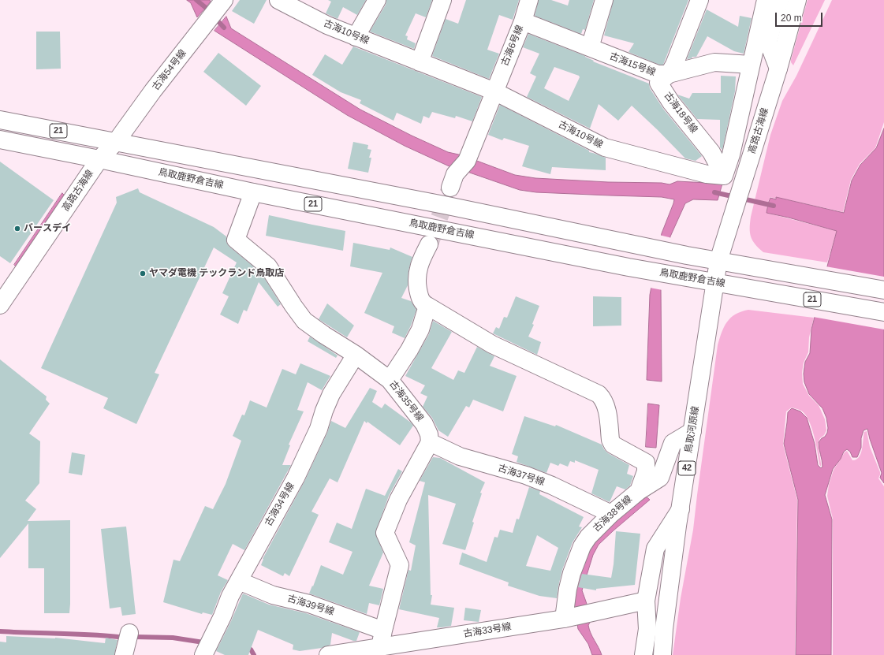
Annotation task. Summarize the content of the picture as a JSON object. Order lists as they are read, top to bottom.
{
  "streets": {
    "street": [
      "古海10号線",
      "古海6号線",
      "古海15号線",
      "古海54号線",
      "古海18号線",
      "21",
      "高路古海線",
      "鳥取鹿野倉吉線",
      "古海35号線",
      "鳥取河原線",
      "42",
      "古海37号線",
      "古海34号線",
      "古海38号線",
      "古海39号線",
      "古海33号線"
    ]
  },
  "crossings": [
    ["古海10号線", "古海6号線"],
    ["古海10号線", "古海18号線"],
    ["古海6号線", "古海15号線"],
    ["古海15号線", "古海18号線"],
    ["古海54号線", "21"],
    ["古海54号線", "高路古海線"],
    ["21", "高路古海線"],
    ["21", "鳥取河原線"],
    ["高路古海線", "鳥取鹿野倉吉線"],
    ["高路古海線", "鳥取河原線"],
    ["鳥取鹿野倉吉線", "古海35号線"],
    ["鳥取鹿野倉吉線", "鳥取河原線"],
    ["古海35号線", "古海37号線"],
    ["古海35号線", "古海34号線"],
    ["鳥取河原線", "古海38号線"],
    ["古海37号線", "古海38号線"],
    ["古海34号線", "古海39号線"],
    ["古海38号線", "古海33号線"],
    ["古海39号線", "古海33号線"]
  ],
  "places": ["バースデイ", "ヤマダ電機 テックランド鳥取店"],
  "scale_bar": "20 m"
}
